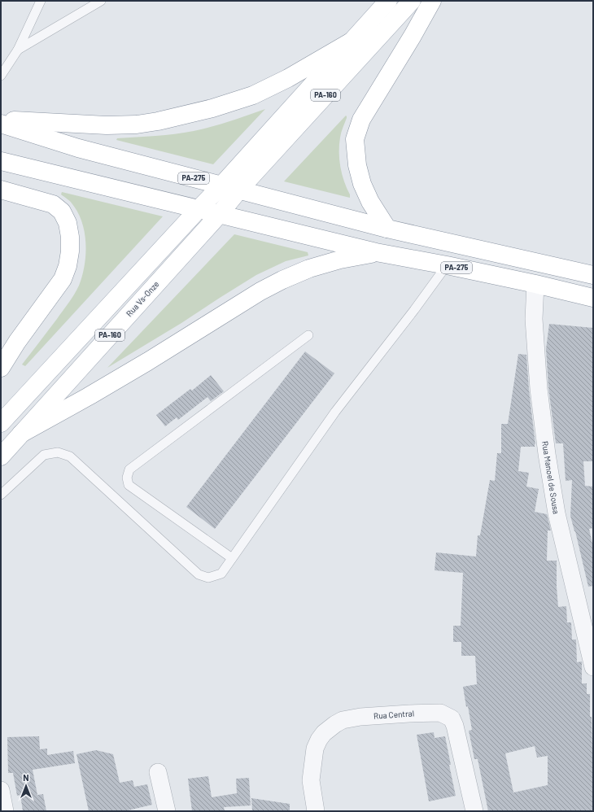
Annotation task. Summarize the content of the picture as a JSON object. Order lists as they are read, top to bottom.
{
  "streets": {
    "main road": ["PA-160", "PA-275", "Rua Vs-Onze"],
    "street": ["Rua Manoel de Sousa", "Rua Central"]
  },
  "crossings": [
    ["PA-160", "PA-275"],
    ["PA-160", "Rua Vs-Onze"],
    ["PA-275", "Rua Vs-Onze"],
    ["PA-275", "Rua Manoel de Sousa"]
  ],
  "north": "top"
}
